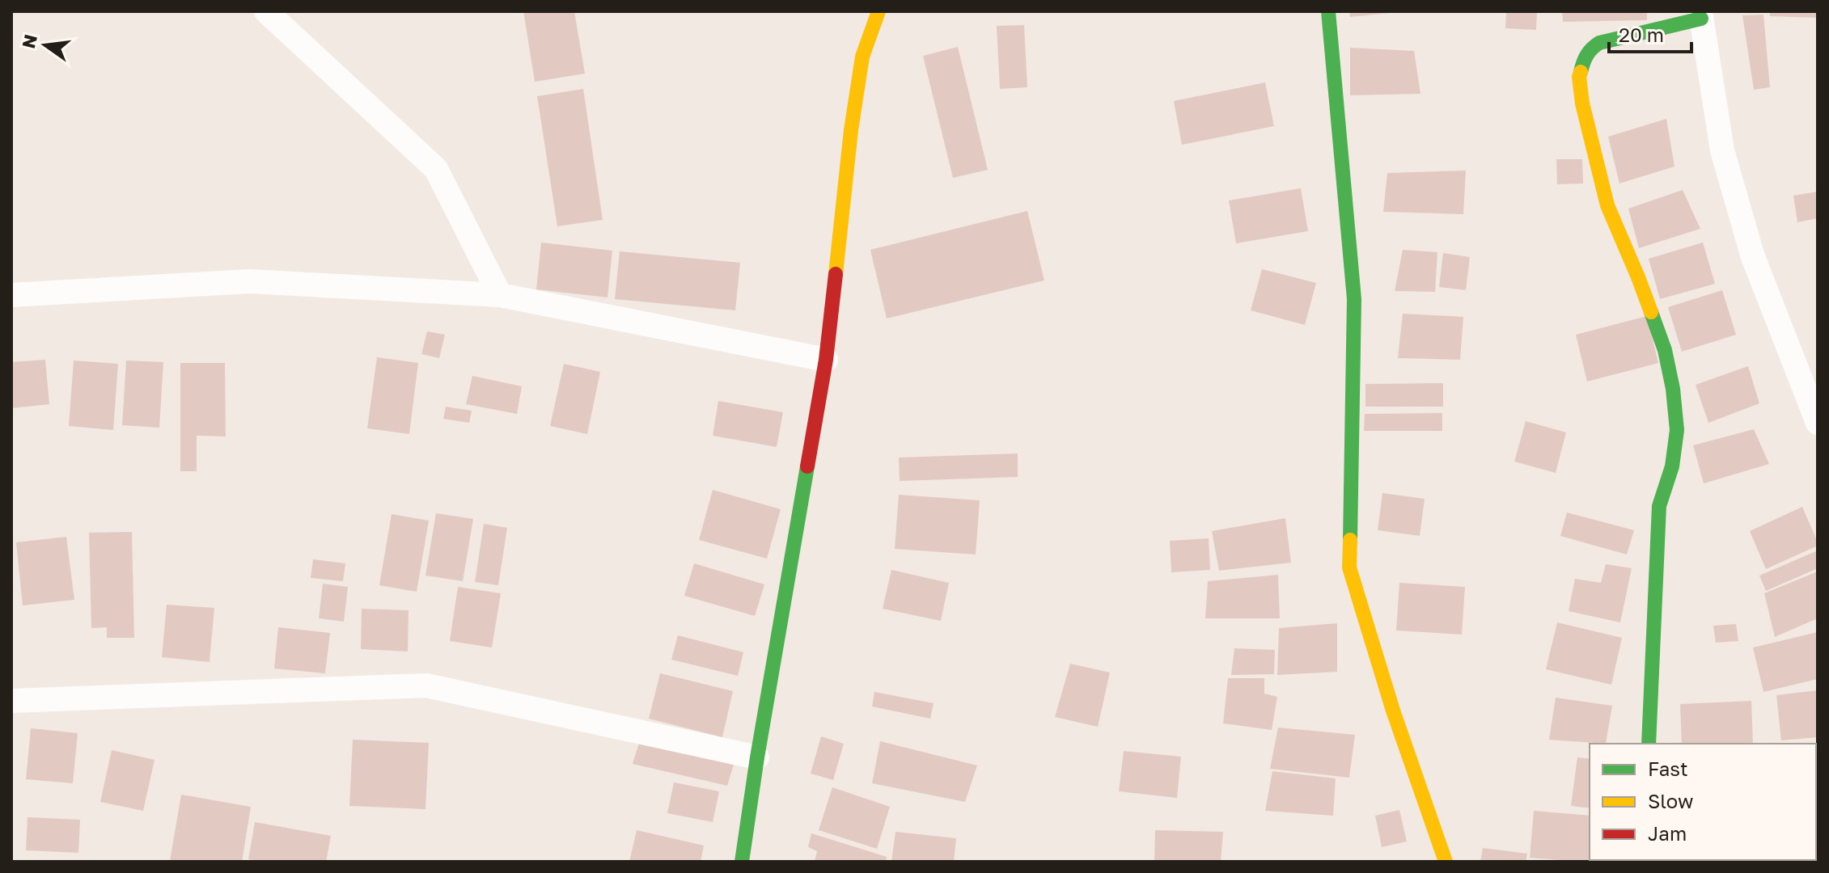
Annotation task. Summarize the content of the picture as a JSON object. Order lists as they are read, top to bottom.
{
  "legend": ["Fast", "Slow", "Jam"],
  "scale_bar": "20 m",
  "north": "left"
}
